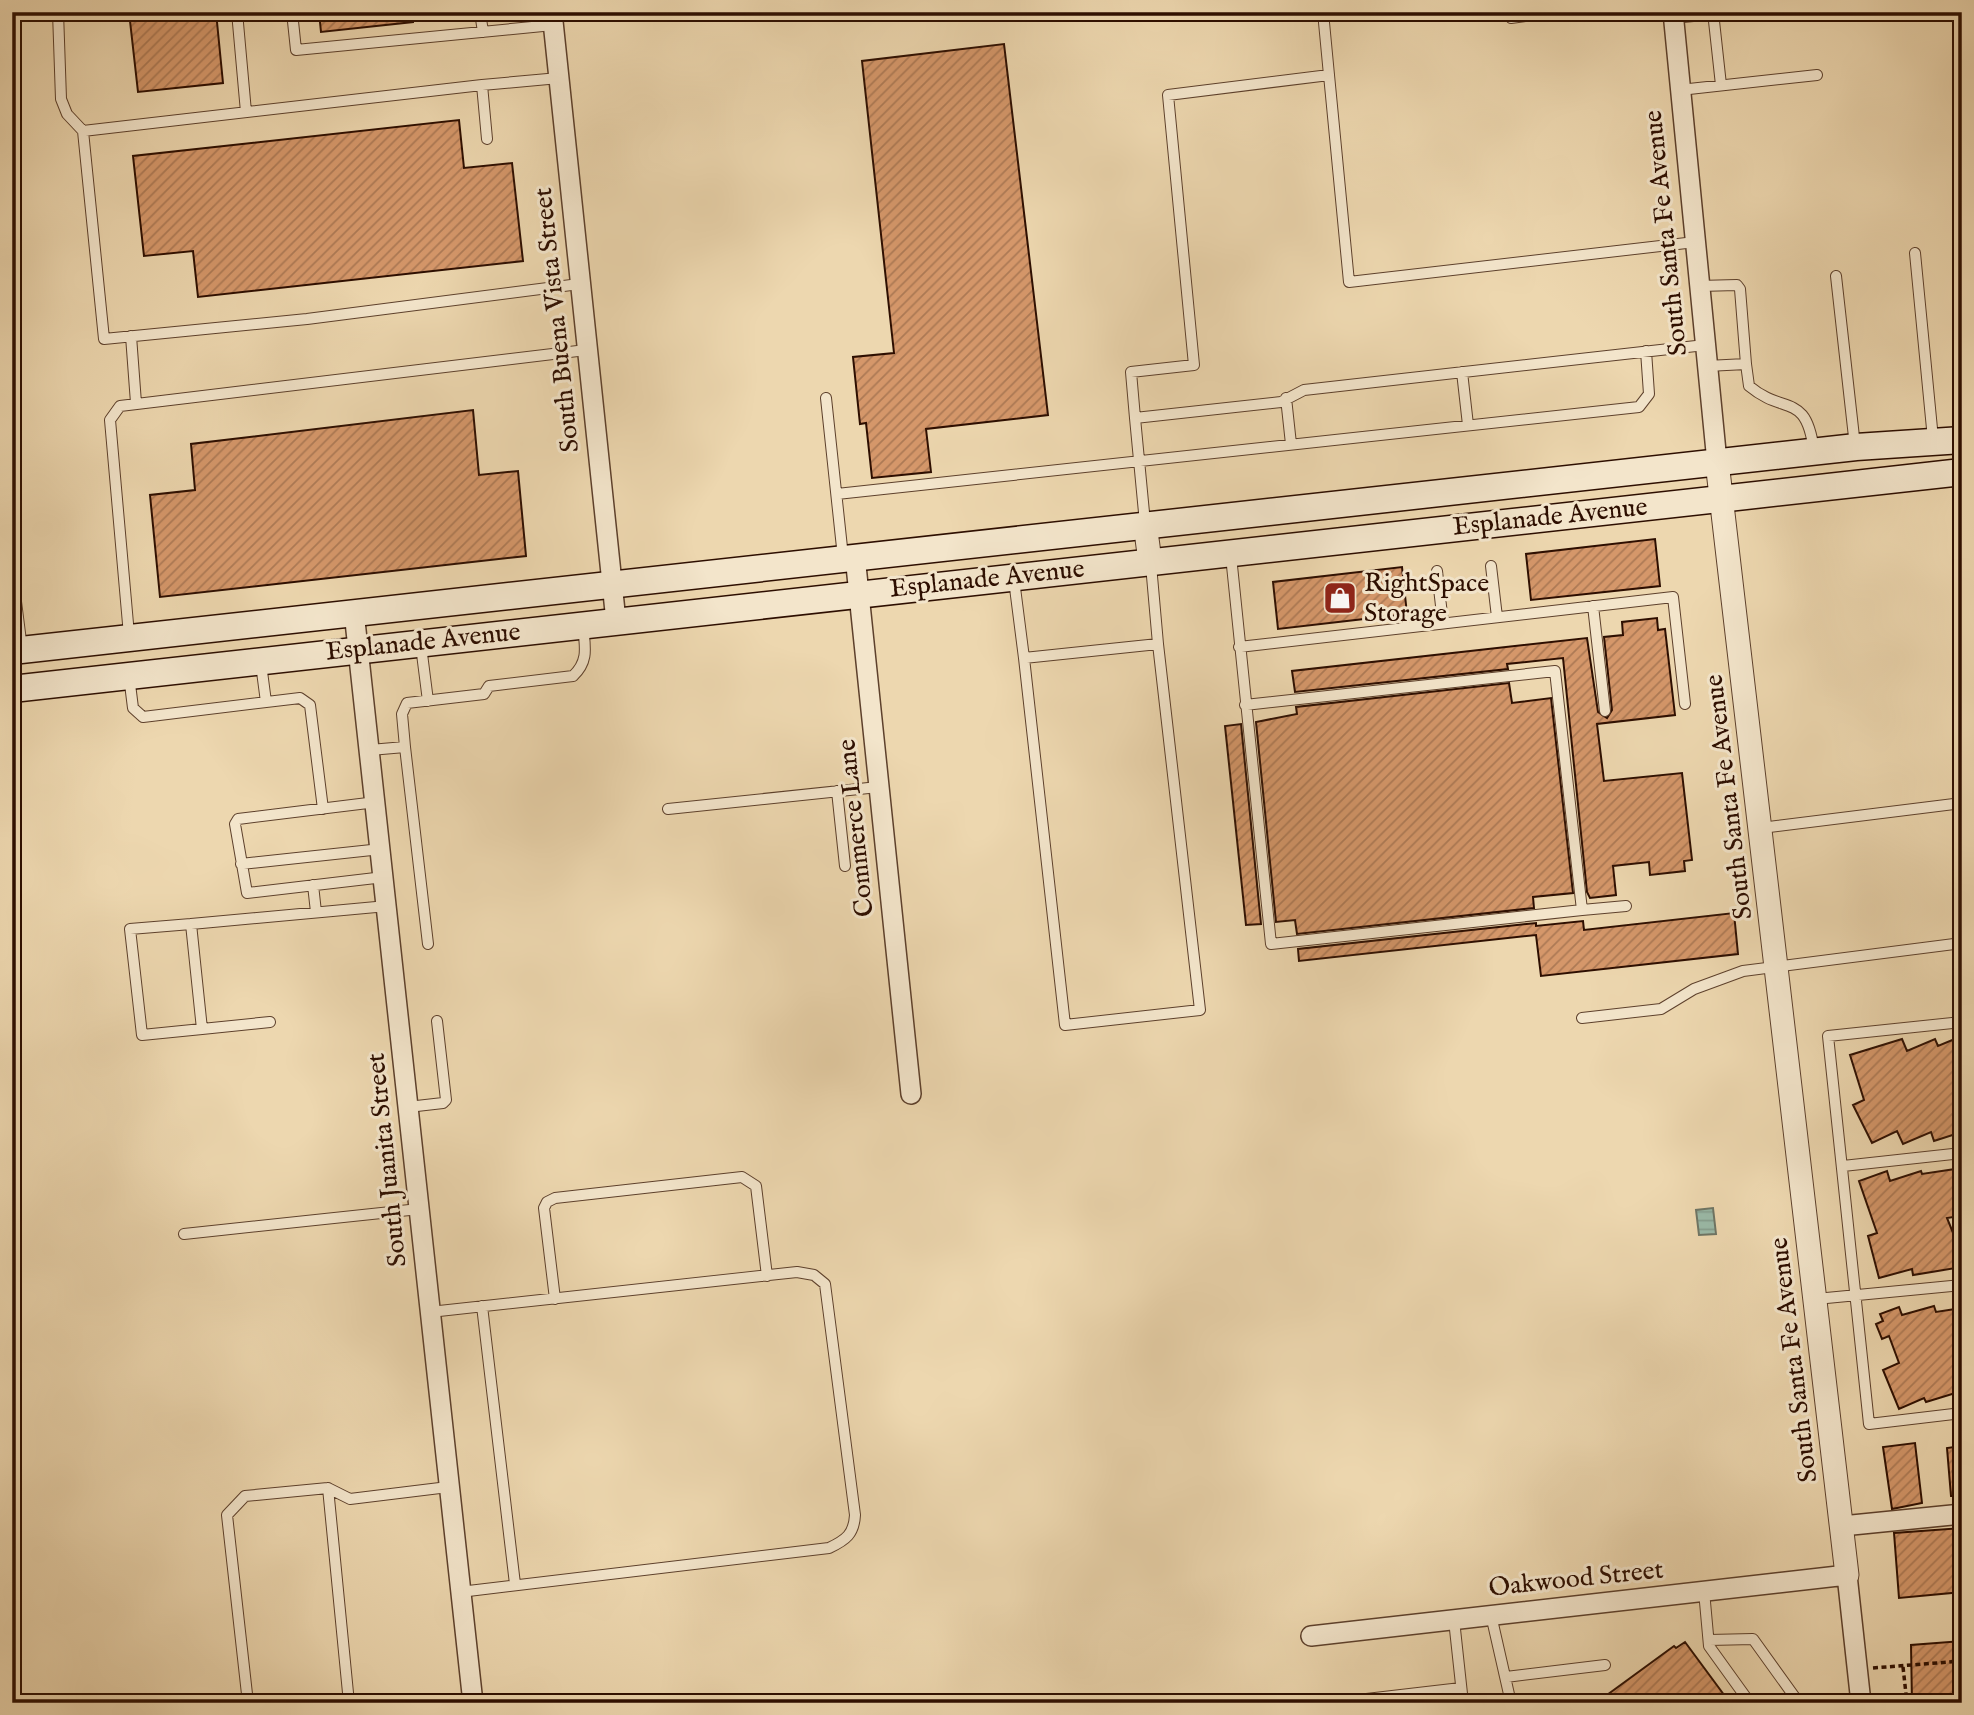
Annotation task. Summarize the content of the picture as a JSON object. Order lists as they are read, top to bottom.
{
  "streets": {
    "main road": ["Esplanade Avenue"],
    "street": [
      "South Santa Fe Avenue",
      "South Buena Vista Street",
      "Commerce Lane",
      "South Juanita Street",
      "Oakwood Street"
    ]
  },
  "crossings": [
    ["South Santa Fe Avenue", "Esplanade Avenue"],
    ["South Santa Fe Avenue", "Oakwood Street"],
    ["South Buena Vista Street", "Esplanade Avenue"],
    ["Esplanade Avenue", "Commerce Lane"],
    ["Esplanade Avenue", "South Juanita Street"]
  ],
  "places": {
    "shop": ["RightSpace Storage"]
  }
}
